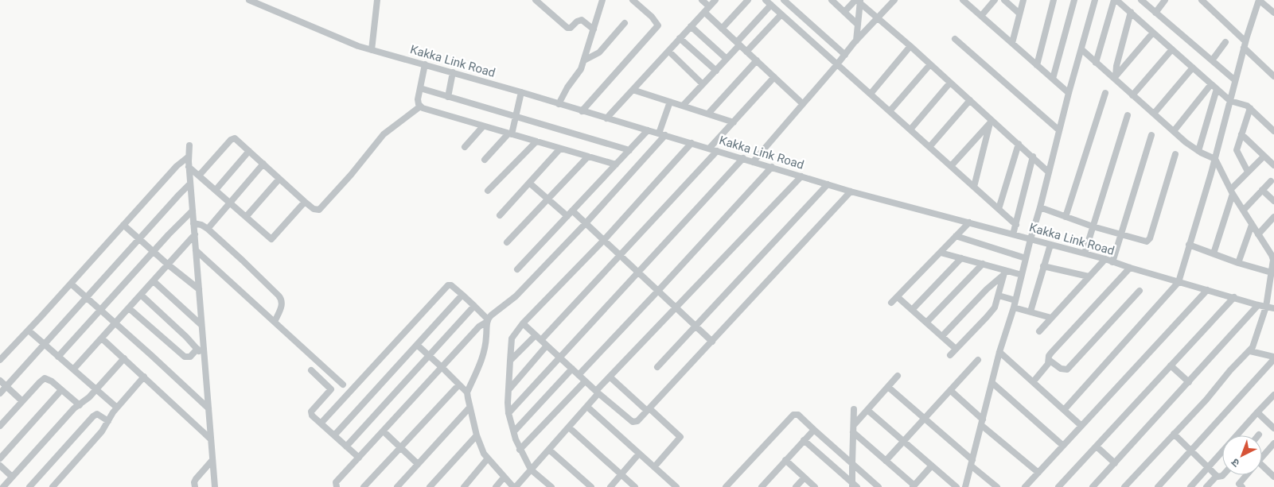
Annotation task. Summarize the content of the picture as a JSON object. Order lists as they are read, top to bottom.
{
  "streets": {
    "street": ["Kakka Link Road"]
  },
  "north": "bottom left"
}
